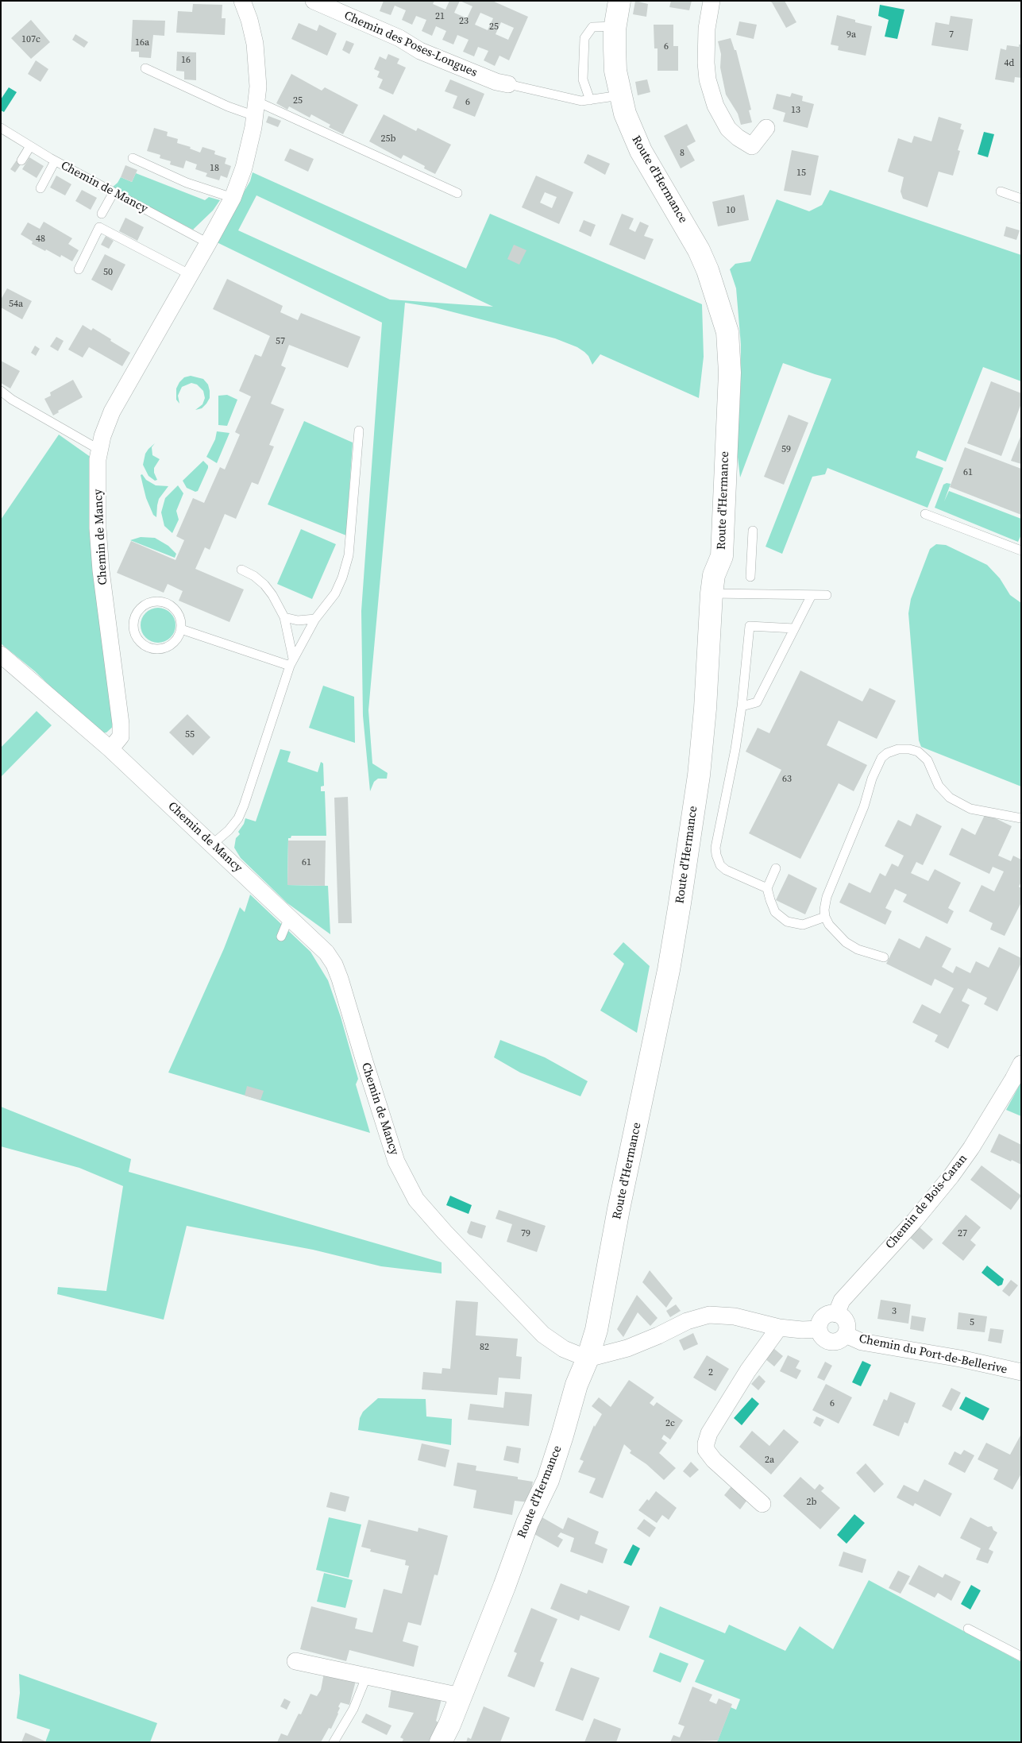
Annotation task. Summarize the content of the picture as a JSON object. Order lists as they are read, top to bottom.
{
  "streets": {
    "main road": ["Route d'Hermance"],
    "street": [
      "Chemin des Poses-Longues",
      "Chemin de Mancy",
      "Chemin de Bois-Caran",
      "Chemin du Port-de-Bellerive"
    ]
  },
  "crossings": [
    ["Route d'Hermance", "Chemin de Mancy"],
    ["Chemin de Bois-Caran", "Chemin du Port-de-Bellerive"]
  ],
  "house_numbers": [
    "21",
    "23",
    "25",
    "9a",
    "7",
    "107c",
    "16a",
    "6",
    "16",
    "4d",
    "25",
    "6",
    "13",
    "25b",
    "8",
    "18",
    "15",
    "10",
    "48",
    "50",
    "54a",
    "57",
    "59",
    "61",
    "55",
    "63",
    "61",
    "79",
    "27",
    "3",
    "5",
    "82",
    "2",
    "6",
    "2c",
    "2a",
    "2b"
  ]
}
